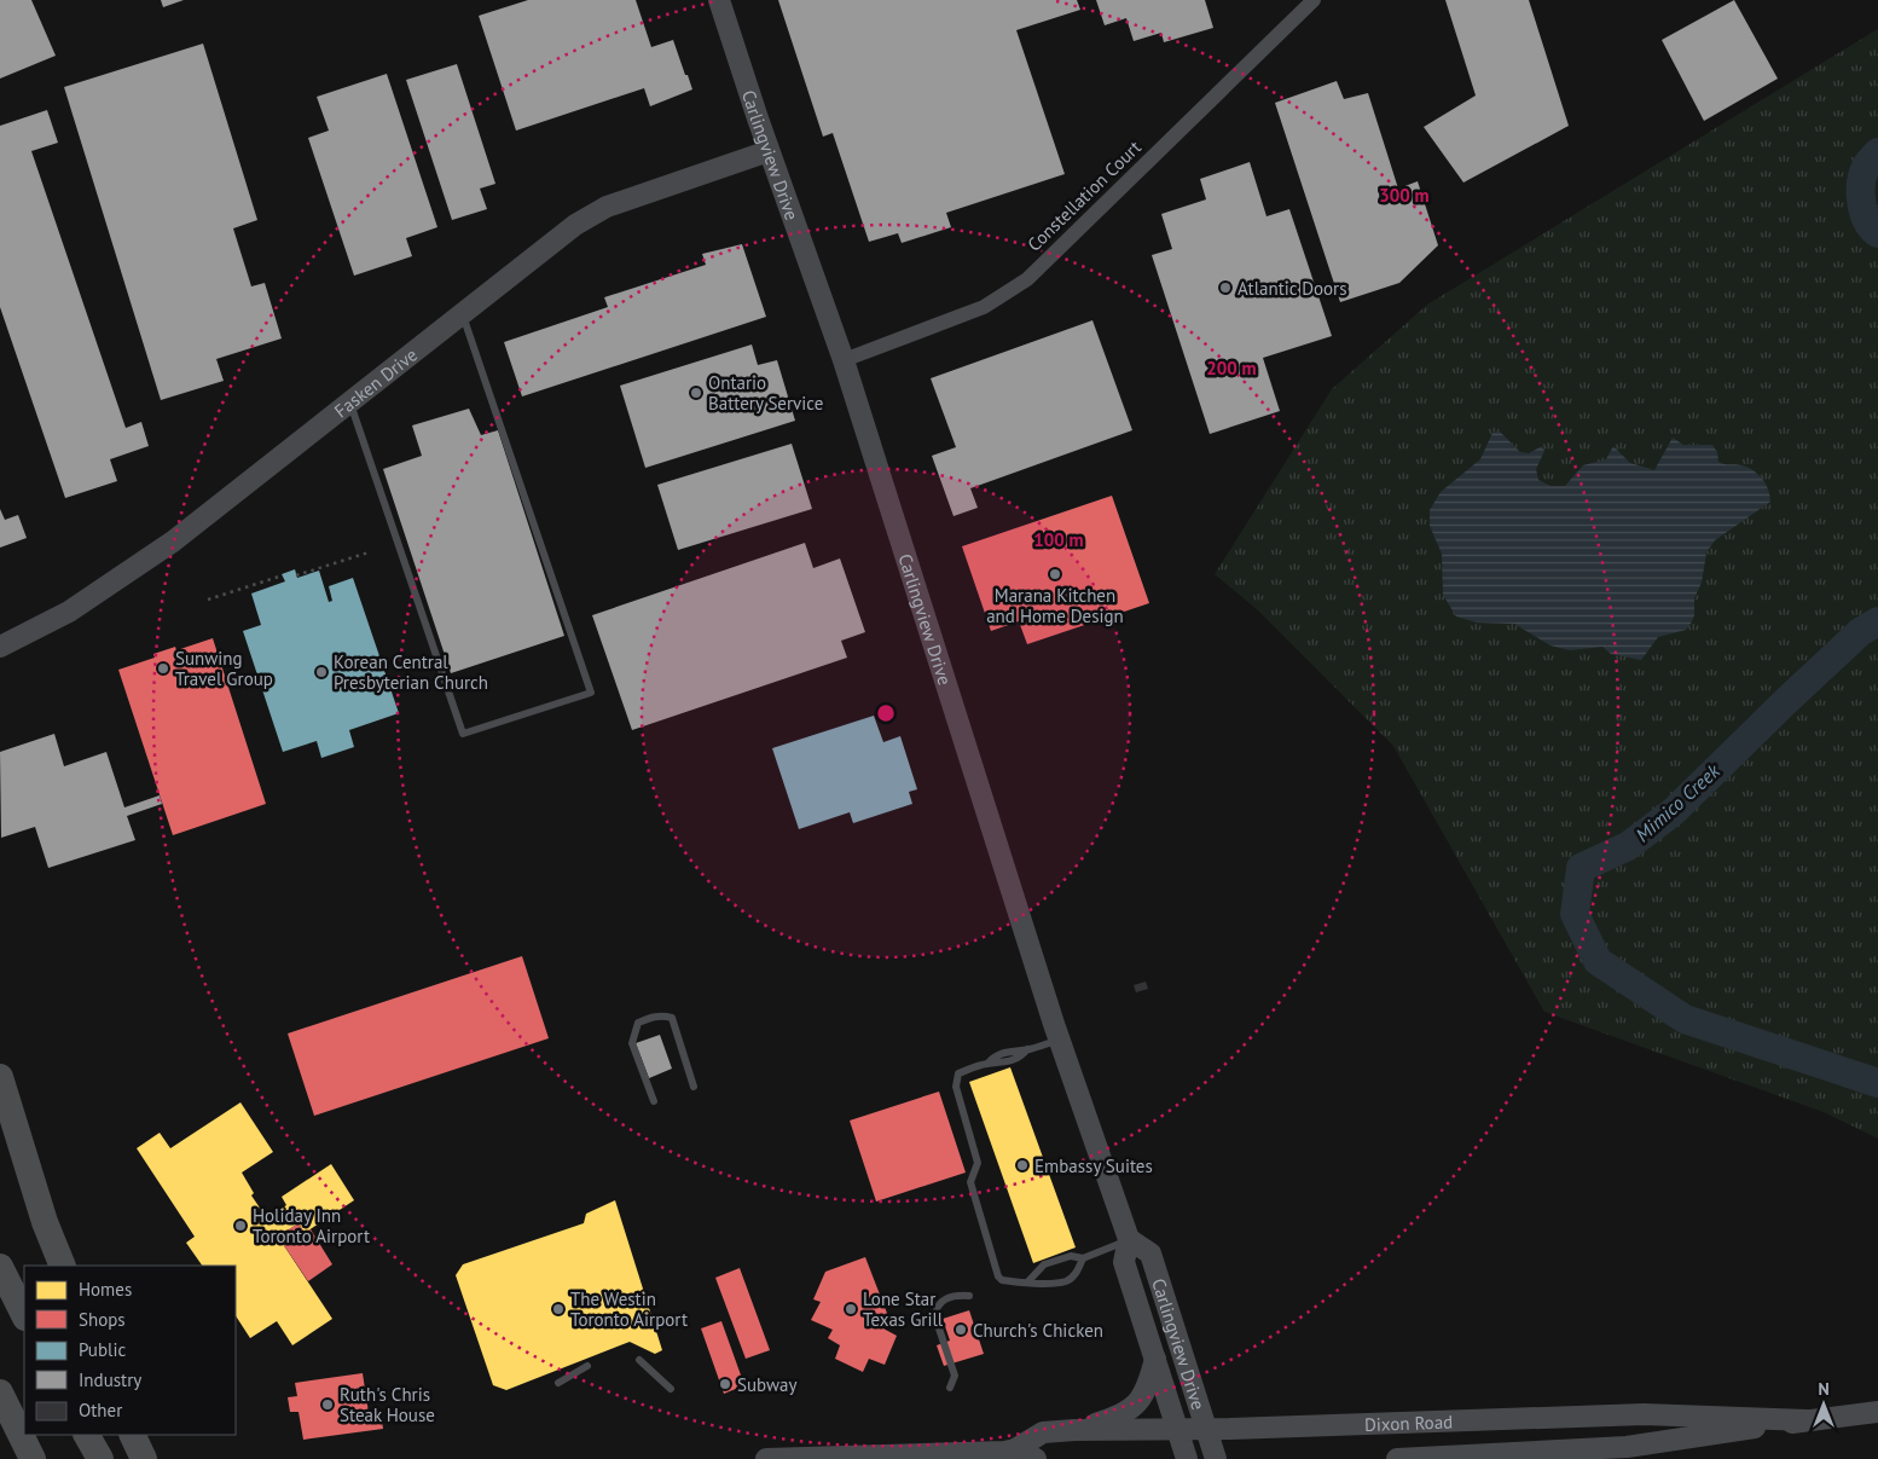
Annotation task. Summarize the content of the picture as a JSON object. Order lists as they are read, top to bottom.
{
  "streets": {
    "main road": ["Carlingview Drive", "Fasken Drive", "Dixon Road"],
    "street": ["Constellation Court"]
  },
  "crossings": [
    ["Carlingview Drive", "Constellation Court"],
    ["Carlingview Drive", "Fasken Drive"],
    ["Carlingview Drive", "Dixon Road"]
  ],
  "water": ["Mimico Creek"],
  "places": [
    "Atlantic Doors",
    "Ontario Battery Service",
    "Marana Kitchen and Home Design",
    "Sunwing Travel Group",
    "Korean Central Presbyterian Church",
    "Embassy Suites",
    "Holiday Inn Toronto Airport",
    "The Westin Toronto Airport",
    "Lone Star Texas Grill",
    "Church's Chicken",
    "Subway",
    "Ruth's Chris Steak House"
  ],
  "legend": [
    "Homes",
    "Shops",
    "Public",
    "Industry",
    "Other"
  ],
  "north": "top",
  "rings": ["300 m", "200 m", "100 m"]
}
